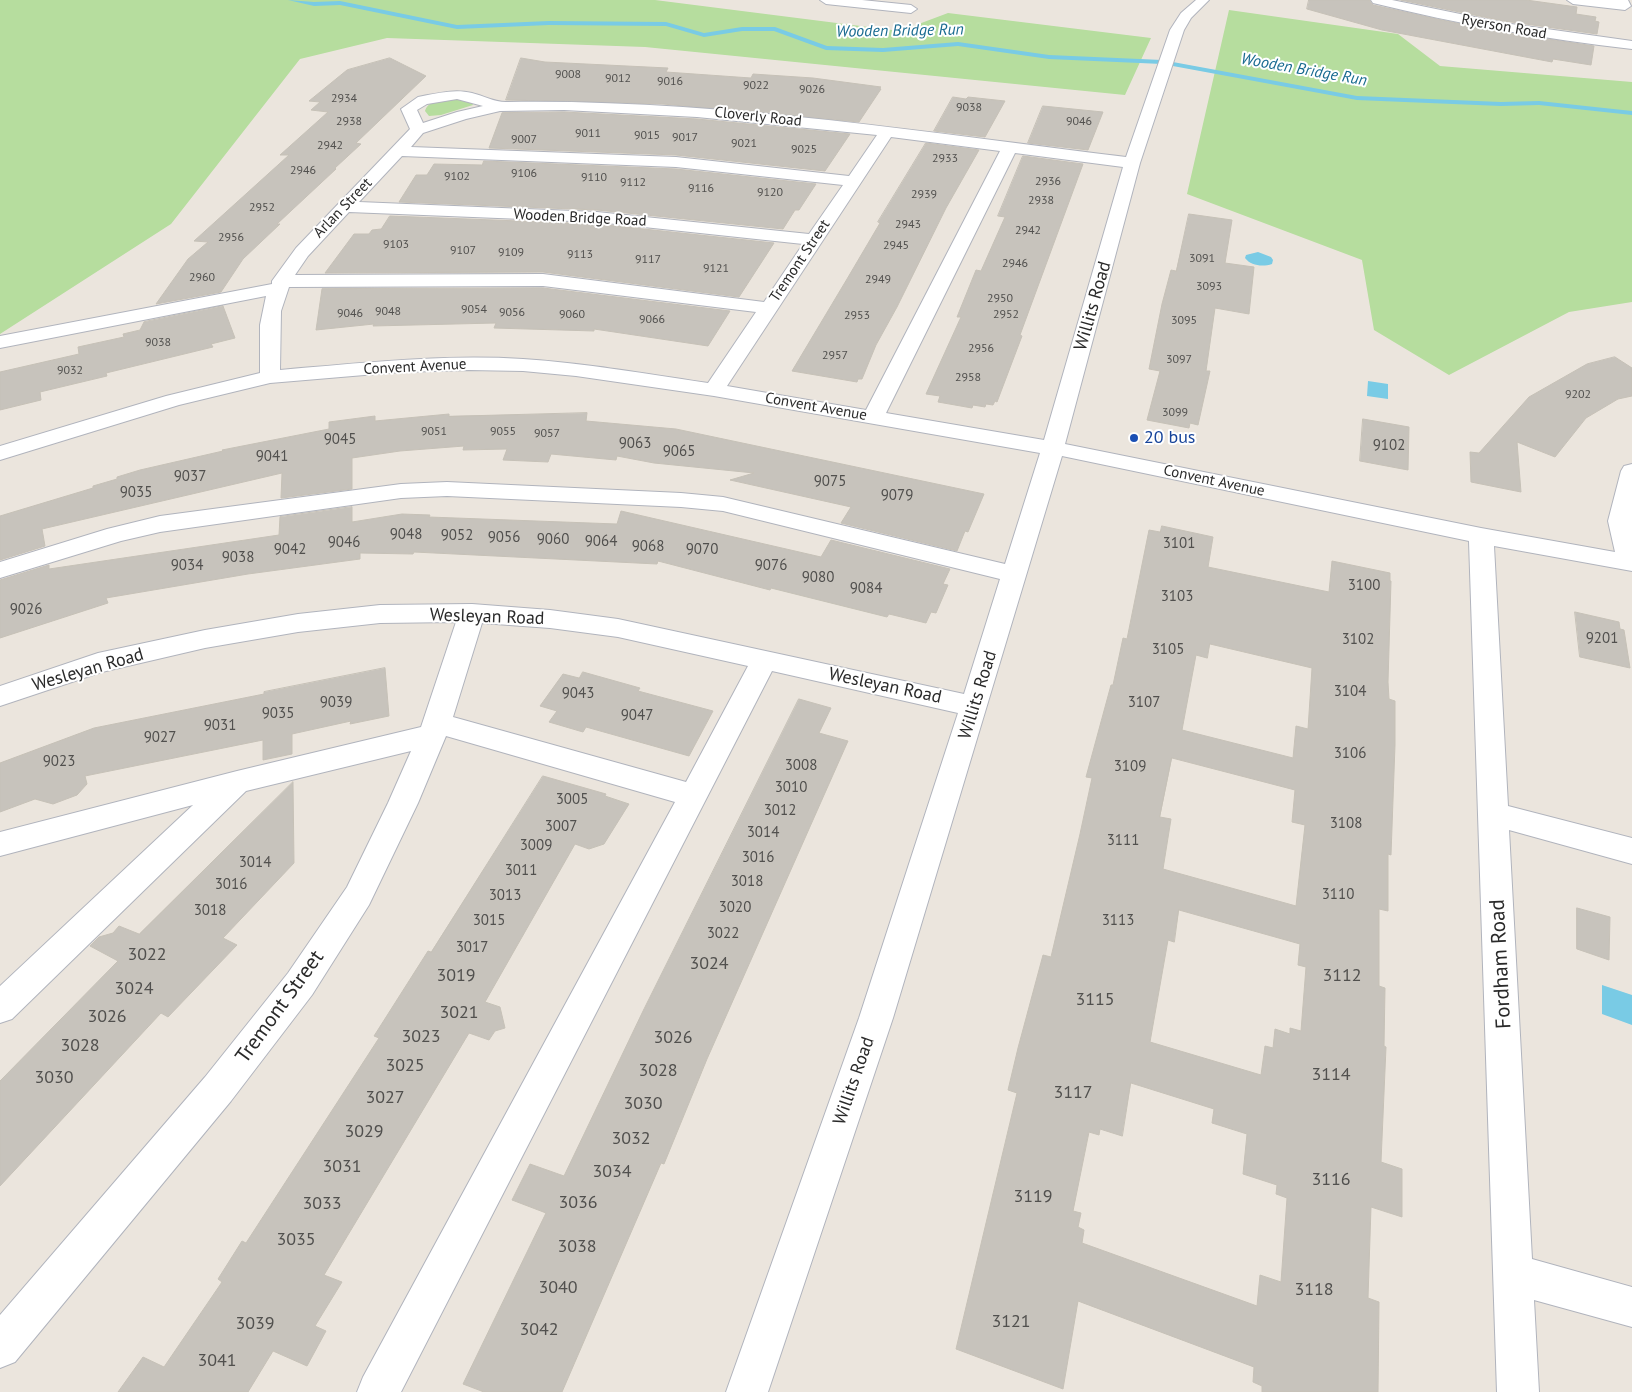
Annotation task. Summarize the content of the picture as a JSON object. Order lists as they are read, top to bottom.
{
  "streets": {
    "street": [
      "Ryerson Road",
      "Cloverly Road",
      "Arlan Street",
      "Wooden Bridge Road",
      "Tremont Street",
      "Willits Road",
      "Convent Avenue",
      "Wesleyan Road",
      "Fordham Road"
    ]
  },
  "crossings": [
    ["Cloverly Road", "Arlan Street"],
    ["Cloverly Road", "Tremont Street"],
    ["Cloverly Road", "Willits Road"],
    ["Arlan Street", "Wooden Bridge Road"],
    ["Arlan Street", "Convent Avenue"],
    ["Wooden Bridge Road", "Tremont Street"],
    ["Tremont Street", "Convent Avenue"],
    ["Tremont Street", "Wesleyan Road"],
    ["Willits Road", "Convent Avenue"],
    ["Willits Road", "Wesleyan Road"],
    ["Convent Avenue", "Fordham Road"]
  ],
  "water": ["Wooden Bridge Run"],
  "places": ["20 bus"],
  "house_numbers": [
    "9008",
    "9012",
    "9016",
    "9022",
    "9026",
    "2934",
    "9038",
    "2938",
    "9046",
    "9011",
    "9015",
    "9017",
    "9007",
    "9021",
    "2942",
    "9025",
    "2933",
    "2946",
    "9106",
    "9102",
    "9110",
    "2936",
    "9112",
    "9116",
    "9120",
    "2939",
    "2938",
    "2952",
    "2943",
    "2942",
    "2956",
    "9103",
    "2945",
    "9107",
    "9109",
    "9113",
    "3091",
    "9117",
    "2946",
    "9121",
    "2960",
    "2949",
    "3093",
    "2950",
    "9054",
    "9048",
    "9056",
    "9046",
    "9060",
    "2952",
    "2953",
    "9066",
    "3095",
    "9038",
    "2956",
    "2957",
    "3097",
    "9032",
    "2958",
    "9202",
    "3099",
    "9051",
    "9055",
    "9057",
    "9045",
    "9063",
    "9102",
    "9065",
    "9041",
    "9037",
    "9075",
    "9035",
    "9079",
    "9048",
    "9052",
    "9056",
    "9060",
    "9064",
    "9046",
    "3101",
    "9068",
    "9042",
    "9070",
    "9038",
    "9034",
    "9076",
    "9080",
    "3100",
    "9084",
    "3103",
    "9026",
    "9201",
    "3102",
    "3105",
    "3104",
    "9043",
    "9039",
    "3107",
    "9035",
    "9047",
    "9031",
    "9027",
    "3106",
    "9023",
    "3008",
    "3109",
    "3010",
    "3005",
    "3012",
    "3108",
    "3007",
    "3014",
    "3111",
    "3009",
    "3016",
    "3014",
    "3011",
    "3018",
    "3016",
    "3110",
    "3013",
    "3020",
    "3018",
    "3015",
    "3113",
    "3022",
    "3017",
    "3022",
    "3024",
    "3019",
    "3112",
    "3024",
    "3115",
    "3021",
    "3026",
    "3023",
    "3026",
    "3028",
    "3025",
    "3028",
    "3114",
    "3030",
    "3117",
    "3027",
    "3030",
    "3029",
    "3032",
    "3031",
    "3034",
    "3116",
    "3119",
    "3036",
    "3033",
    "3035",
    "3038",
    "3040",
    "3118",
    "3121",
    "3039",
    "3042",
    "3041"
  ]
}
